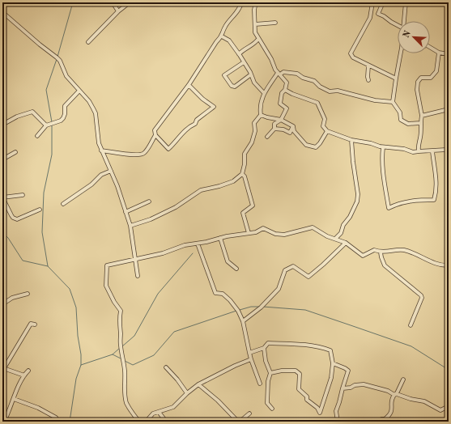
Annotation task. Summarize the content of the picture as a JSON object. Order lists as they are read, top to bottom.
{
  "north": "top left"
}
